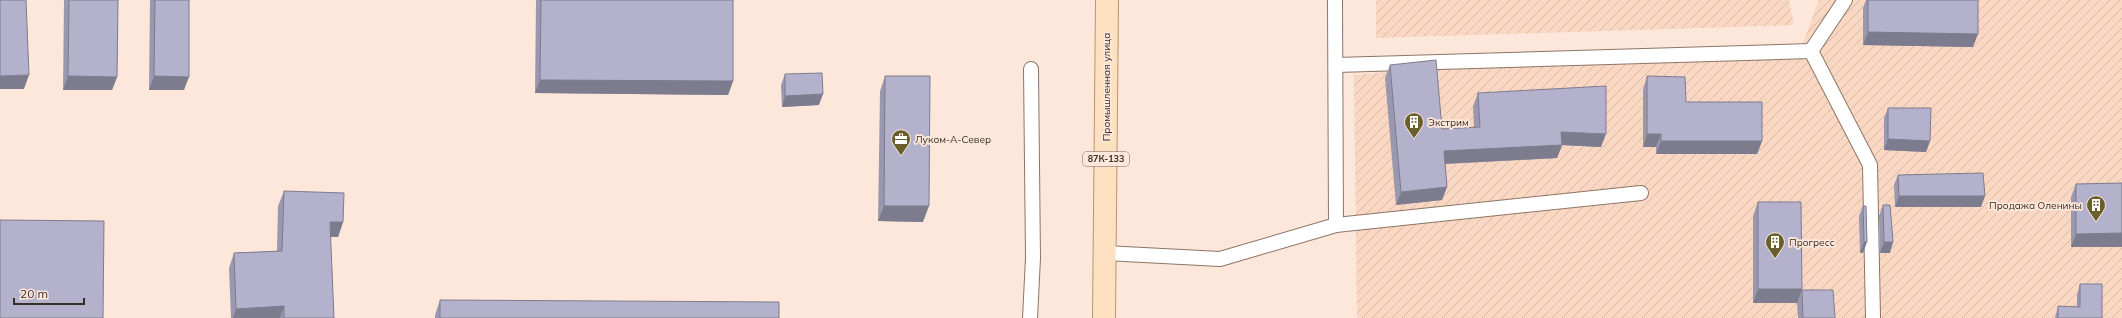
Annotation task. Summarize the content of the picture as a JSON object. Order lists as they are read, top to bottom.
{
  "streets": {
    "main road": ["Промышленная улица", "87К-133"]
  },
  "places": {
    "building": ["Экстрим", "Продажа Оленины", "Прогресс"],
    "office": ["Луком-А-Север"]
  },
  "scale_bar": "20 m"
}
